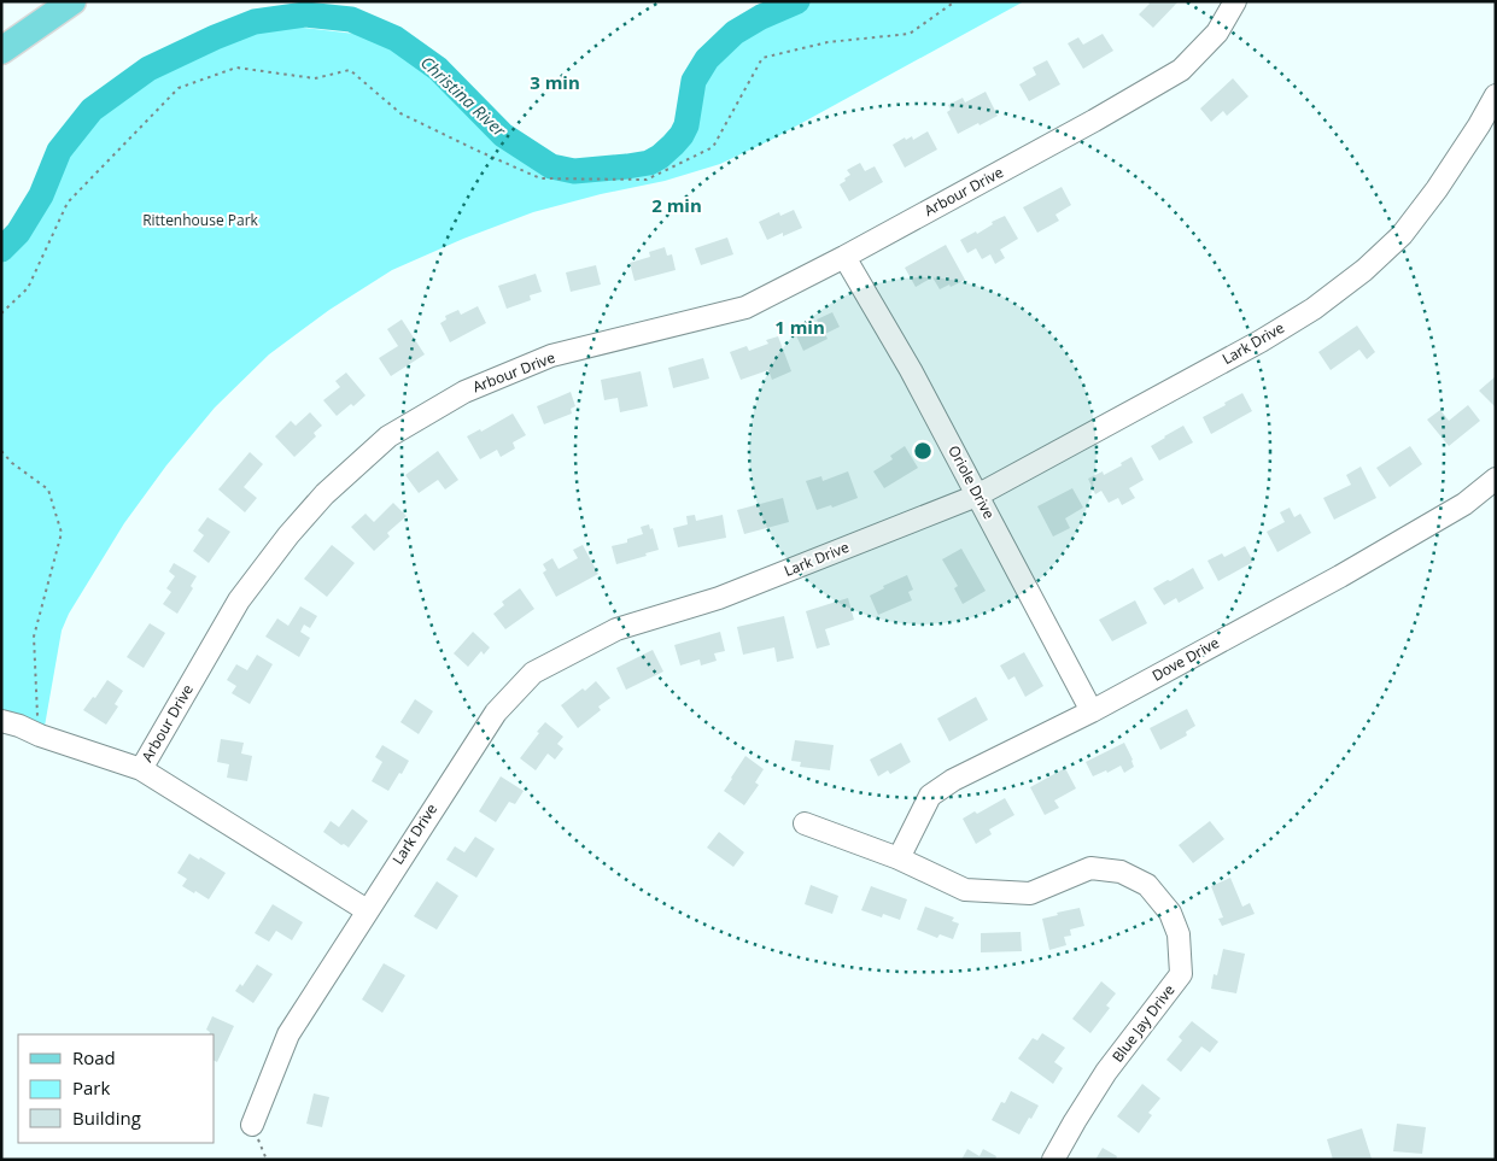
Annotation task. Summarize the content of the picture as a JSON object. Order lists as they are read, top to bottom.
{
  "streets": {
    "street": [
      "Arbour Drive",
      "Lark Drive",
      "Oriole Drive",
      "Dove Drive",
      "Blue Jay Drive"
    ]
  },
  "crossings": [
    ["Arbour Drive", "Lark Drive"],
    ["Arbour Drive", "Oriole Drive"],
    ["Lark Drive", "Oriole Drive"],
    ["Oriole Drive", "Dove Drive"],
    ["Dove Drive", "Blue Jay Drive"]
  ],
  "water": ["Christina River"],
  "parks": ["Rittenhouse Park"],
  "legend": ["Road", "Park", "Building"],
  "rings": ["3 min", "2 min", "1 min"]
}
